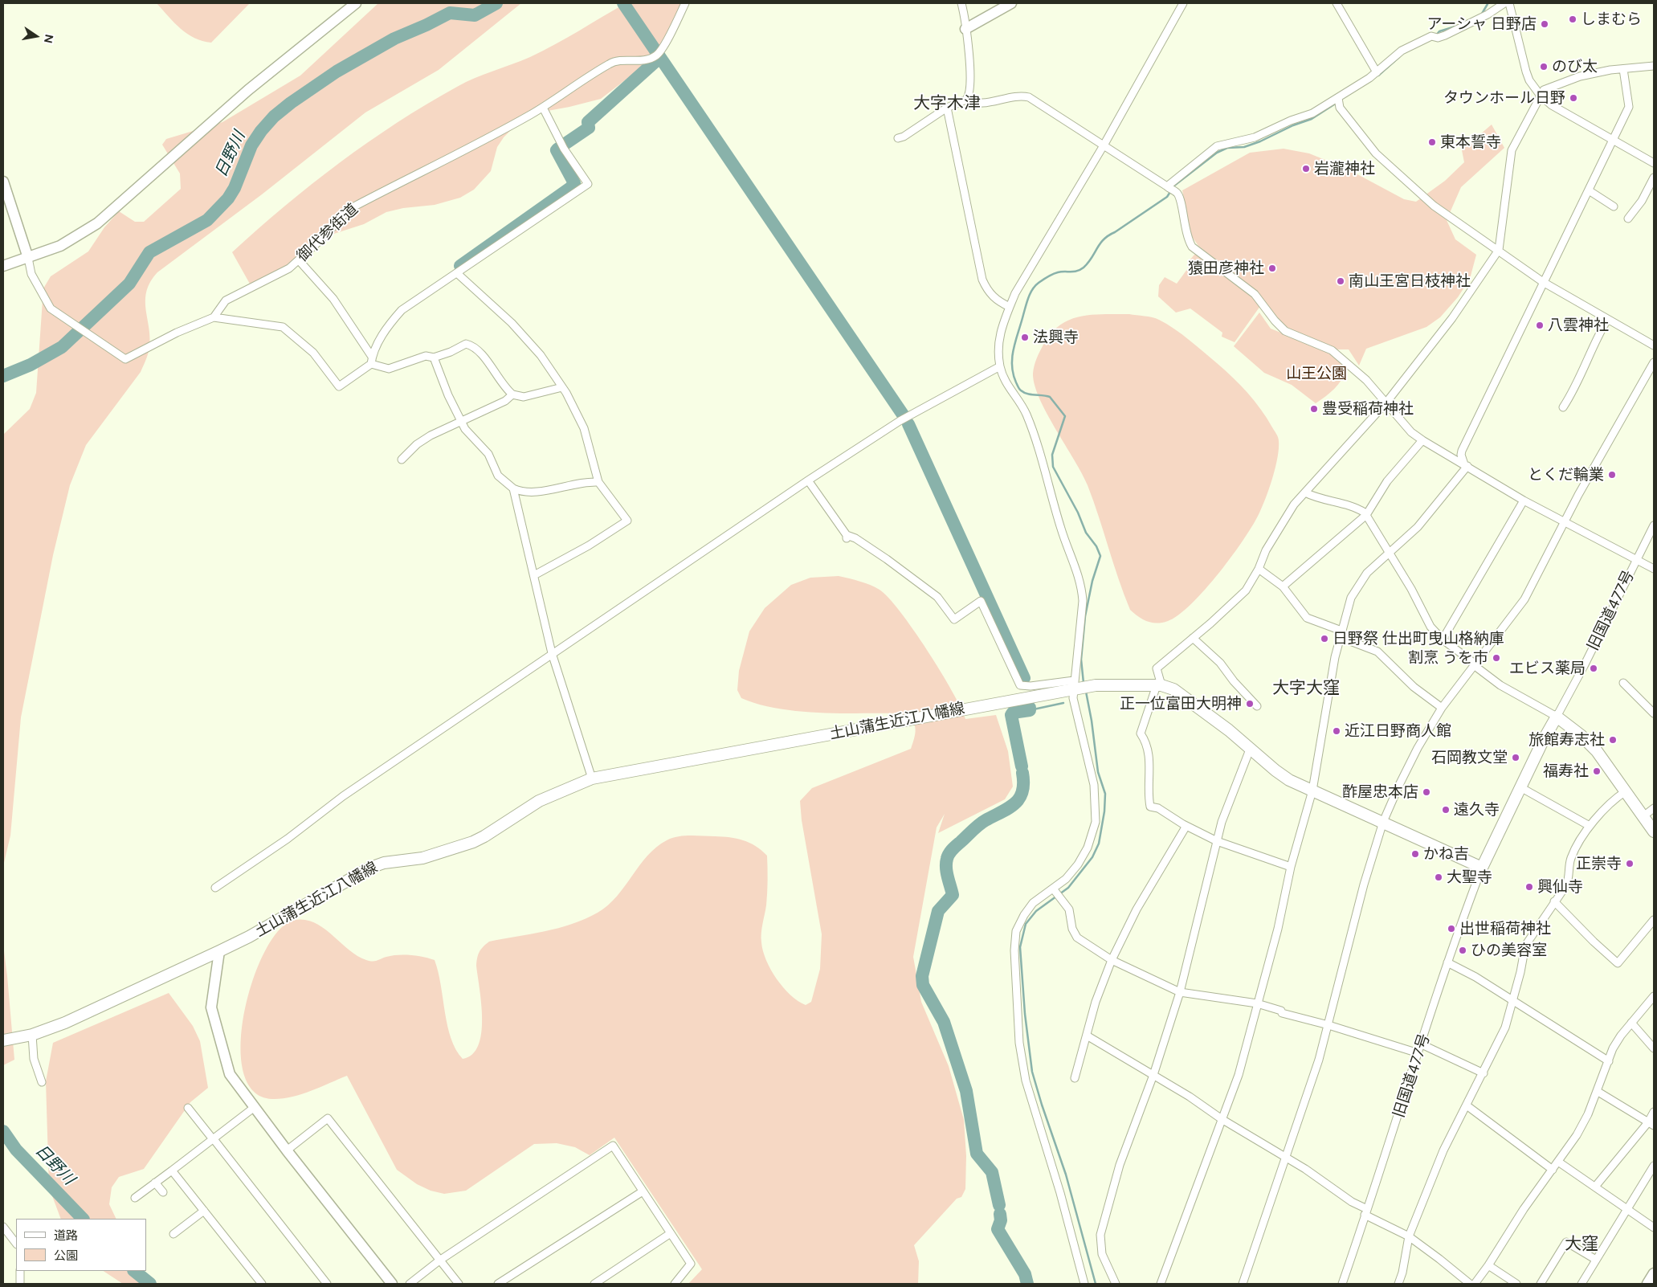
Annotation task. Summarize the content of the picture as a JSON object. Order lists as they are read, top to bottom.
{
  "streets": {
    "main road": ["土山蒲生近江八幡線"],
    "street": ["御代参街道", "旧国道477号"]
  },
  "crossings": [
    ["旧国道477号", "土山蒲生近江八幡線"]
  ],
  "districts": ["大字木津", "大字大窪", "大窪"],
  "water": ["日野川"],
  "parks": ["山王公園"],
  "places": [
    "しまむら",
    "アーシャ 日野店",
    "のび太",
    "タウンホール日野",
    "東本誓寺",
    "岩瀧神社",
    "猿田彦神社",
    "南山王宮日枝神社",
    "八雲神社",
    "法興寺",
    "豊受稲荷神社",
    "とくだ輪業",
    "日野祭 仕出町曳山格納庫",
    "割烹 うを市",
    "エビス薬局",
    "正一位富田大明神",
    "近江日野商人館",
    "旅館寿志社",
    "石岡教文堂",
    "福寿社",
    "酢屋忠本店",
    "遠久寺",
    "かね吉",
    "正崇寺",
    "大聖寺",
    "興仙寺",
    "出世稲荷神社",
    "ひの美容室"
  ],
  "legend": ["道路", "公園"],
  "north": "right"
}
